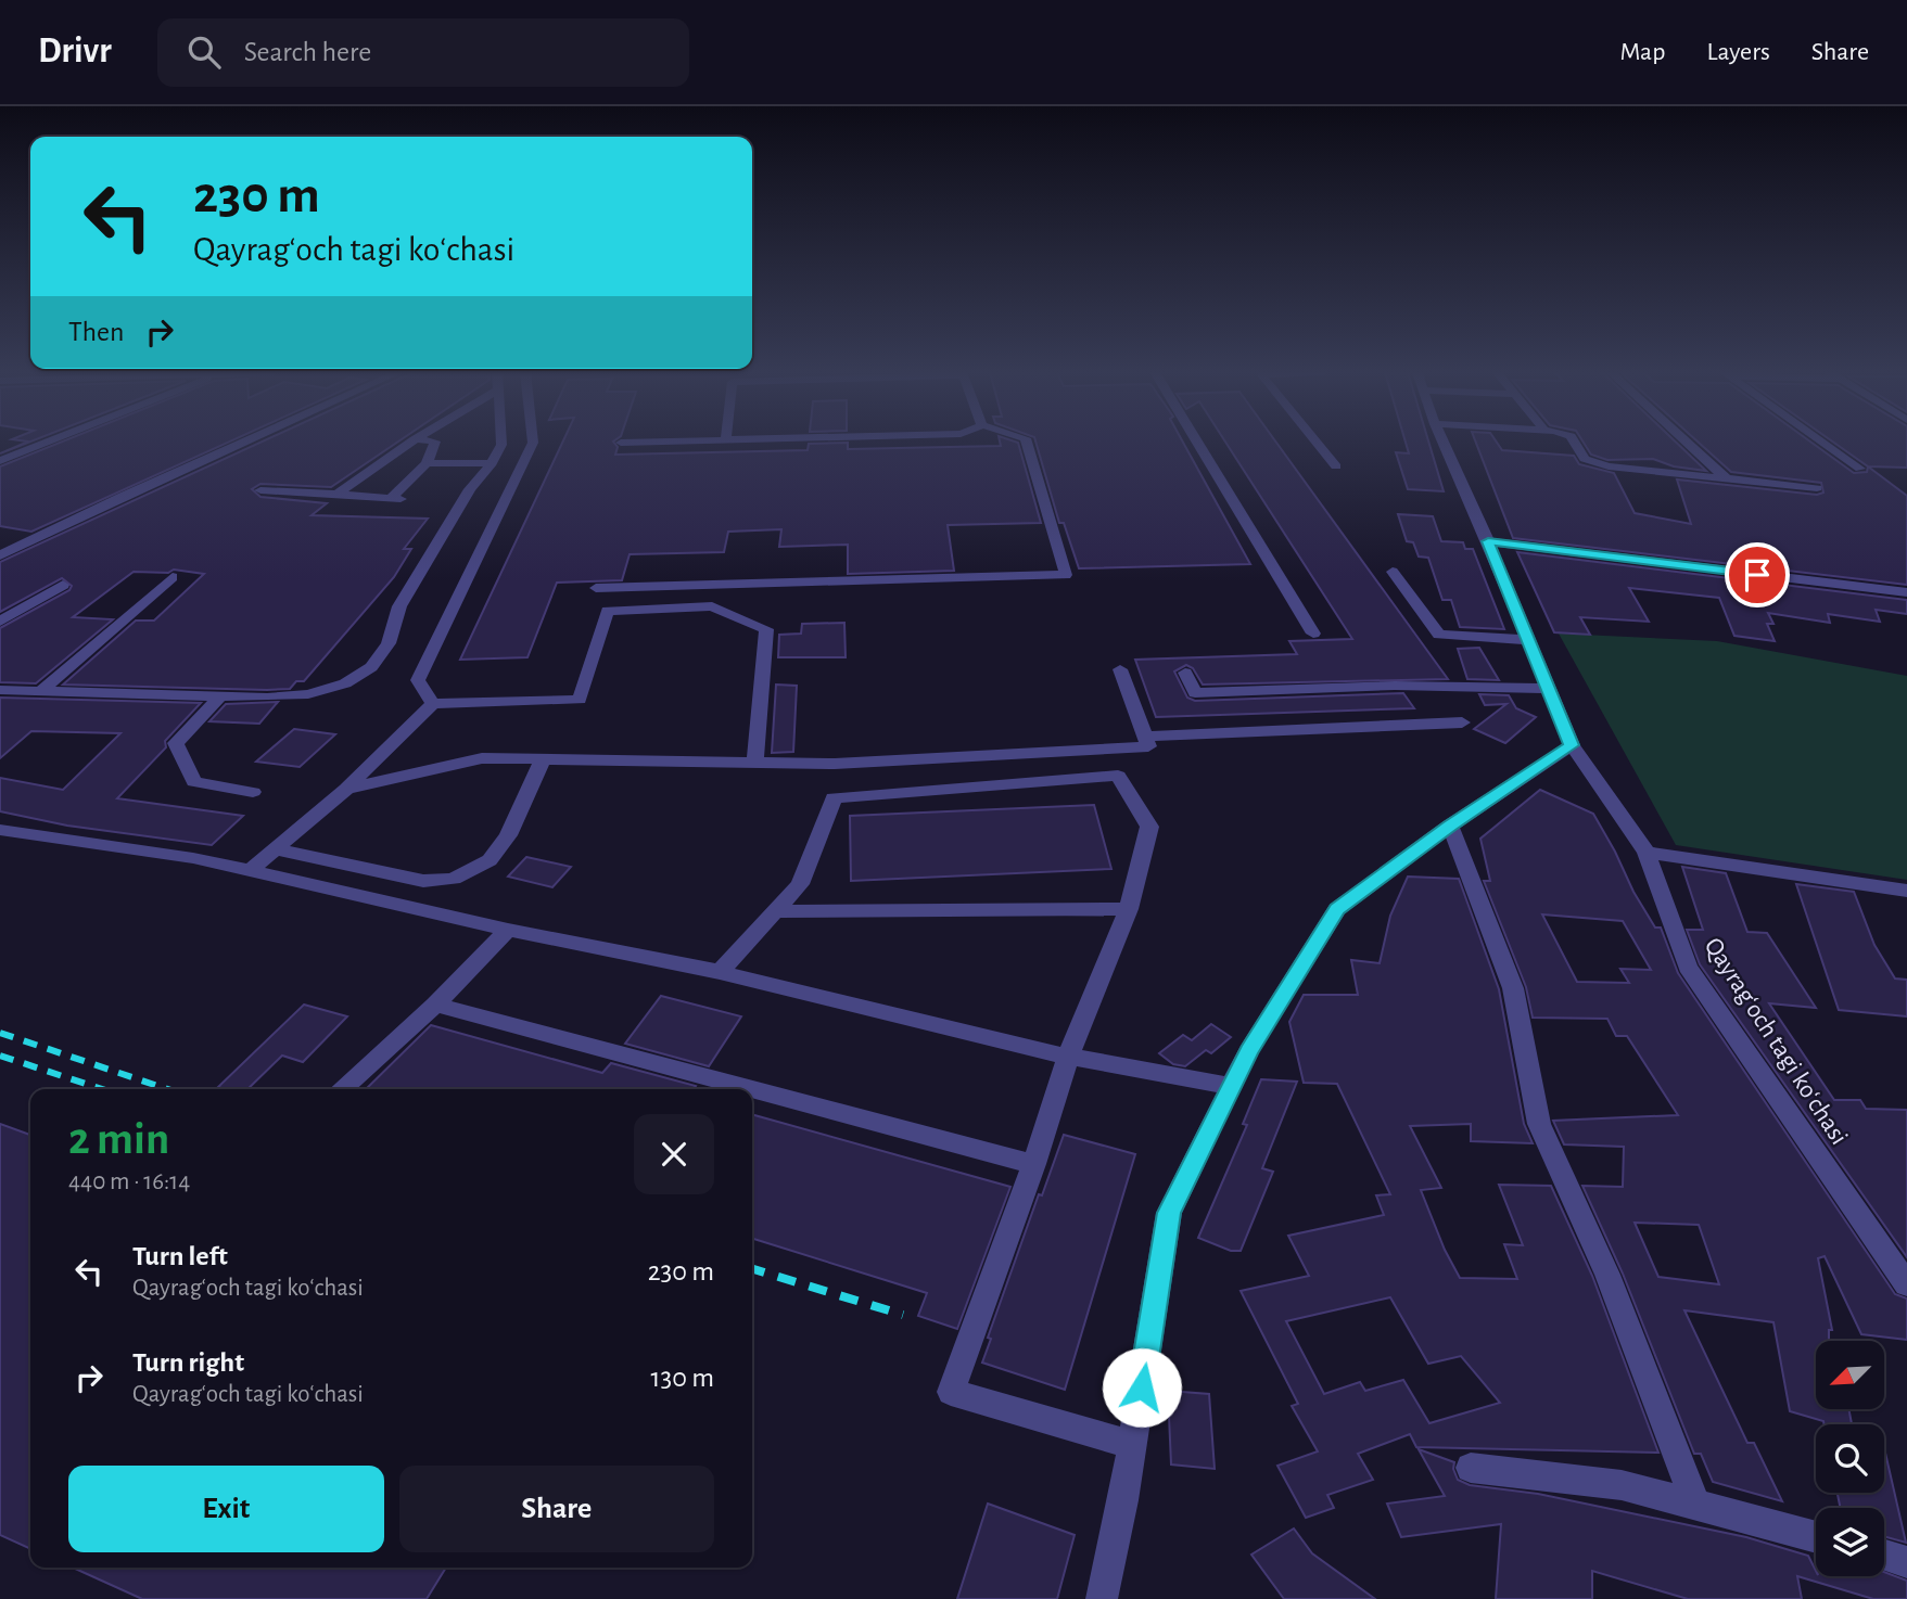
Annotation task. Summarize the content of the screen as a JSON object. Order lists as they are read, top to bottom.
{
  "streets": {
    "street": ["Qayragʻoch tagi koʻchasi"]
  },
  "north": "bottom left",
  "page": {
    "header": "Drivr",
    "search": "Search here",
    "nav": ["Map", "Layers", "Share"],
    "turn": ["230 m", "Qayragʻoch tagi koʻchasi"],
    "then": "Then",
    "heading": ["2 min", "440 m · 16:14"],
    "list": [
      {
        "name": "Turn left",
        "note": "Qayragʻoch tagi koʻchasi",
        "value": "230 m"
      },
      {
        "name": "Turn right",
        "note": "Qayragʻoch tagi koʻchasi",
        "value": "130 m"
      }
    ],
    "buttons": ["Exit", "Share"]
  }
}
